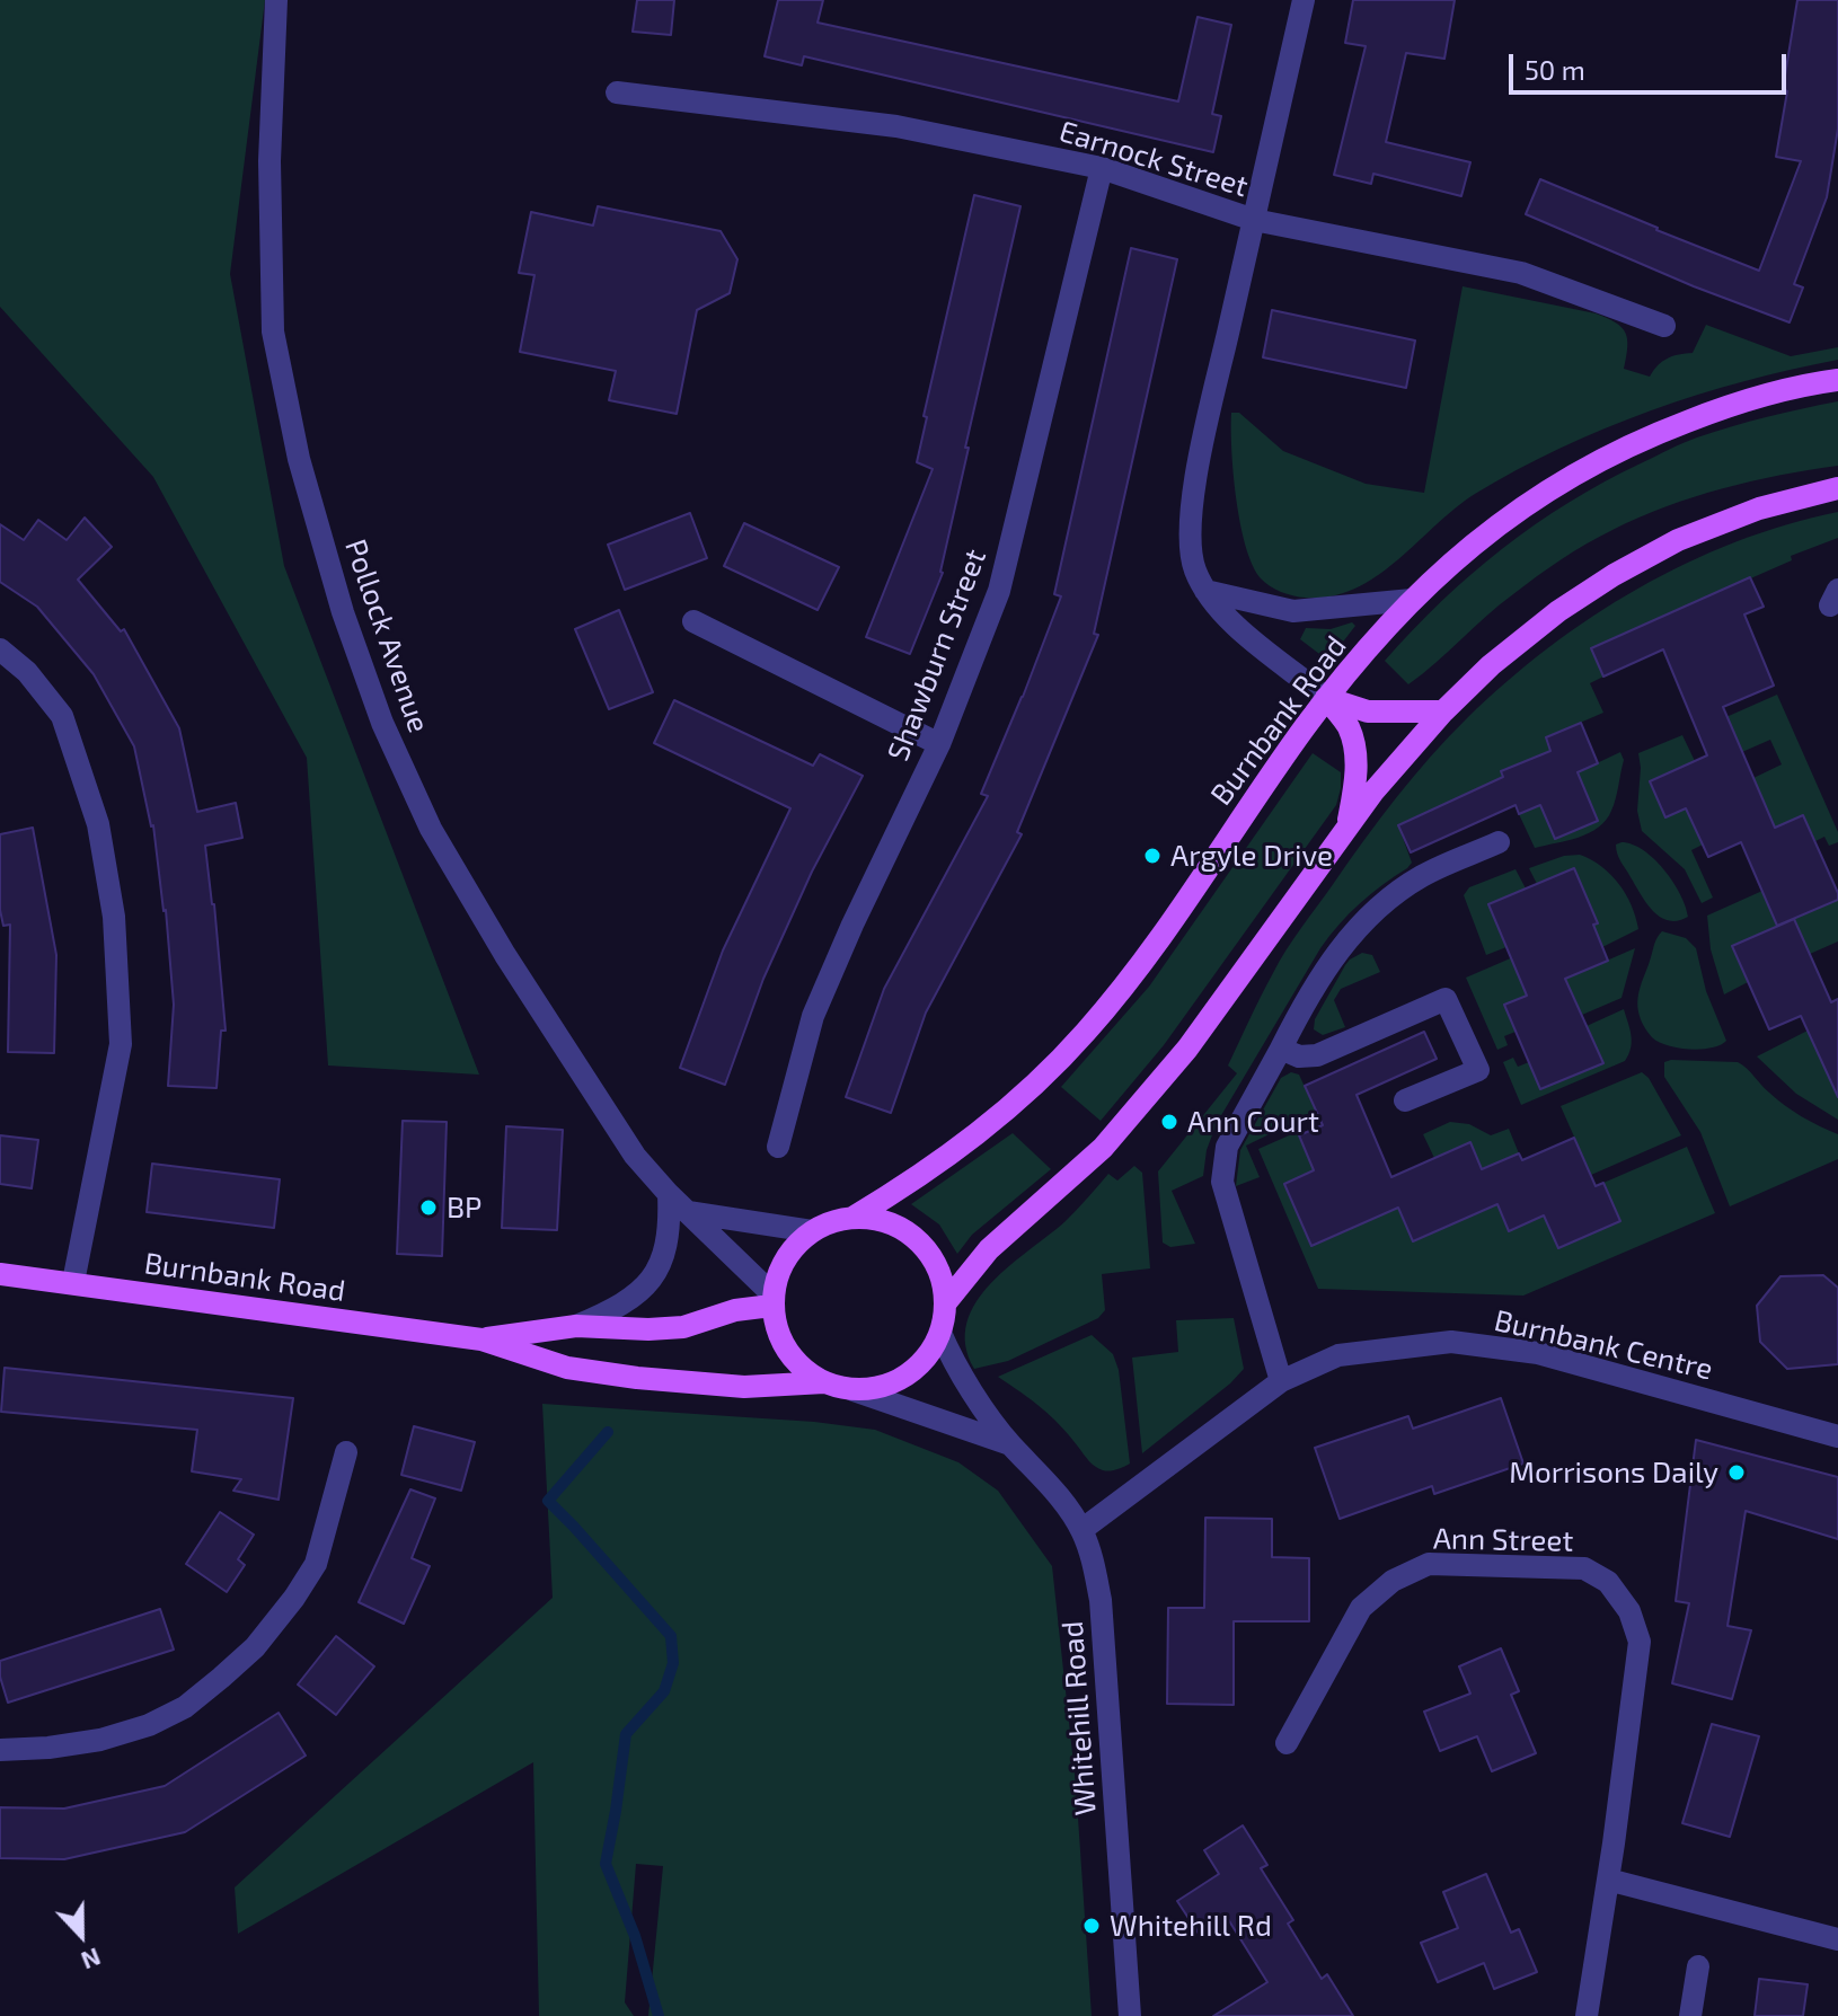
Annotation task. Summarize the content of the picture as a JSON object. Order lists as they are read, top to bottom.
{
  "streets": {
    "main road": ["Burnbank Road"],
    "street": [
      "Earnock Street",
      "Pollock Avenue",
      "Shawburn Street",
      "Burnbank Centre",
      "Ann Street",
      "Whitehill Road"
    ]
  },
  "crossings": [
    ["Earnock Street", "Shawburn Street"],
    ["Pollock Avenue", "Burnbank Road"],
    ["Pollock Avenue", "Whitehill Road"],
    ["Burnbank Road", "Whitehill Road"],
    ["Burnbank Centre", "Whitehill Road"]
  ],
  "places": [
    "Argyle Drive",
    "Ann Court",
    "BP",
    "Morrisons Daily",
    "Whitehill Rd"
  ],
  "scale_bar": "50 m",
  "north": "bottom"
}
